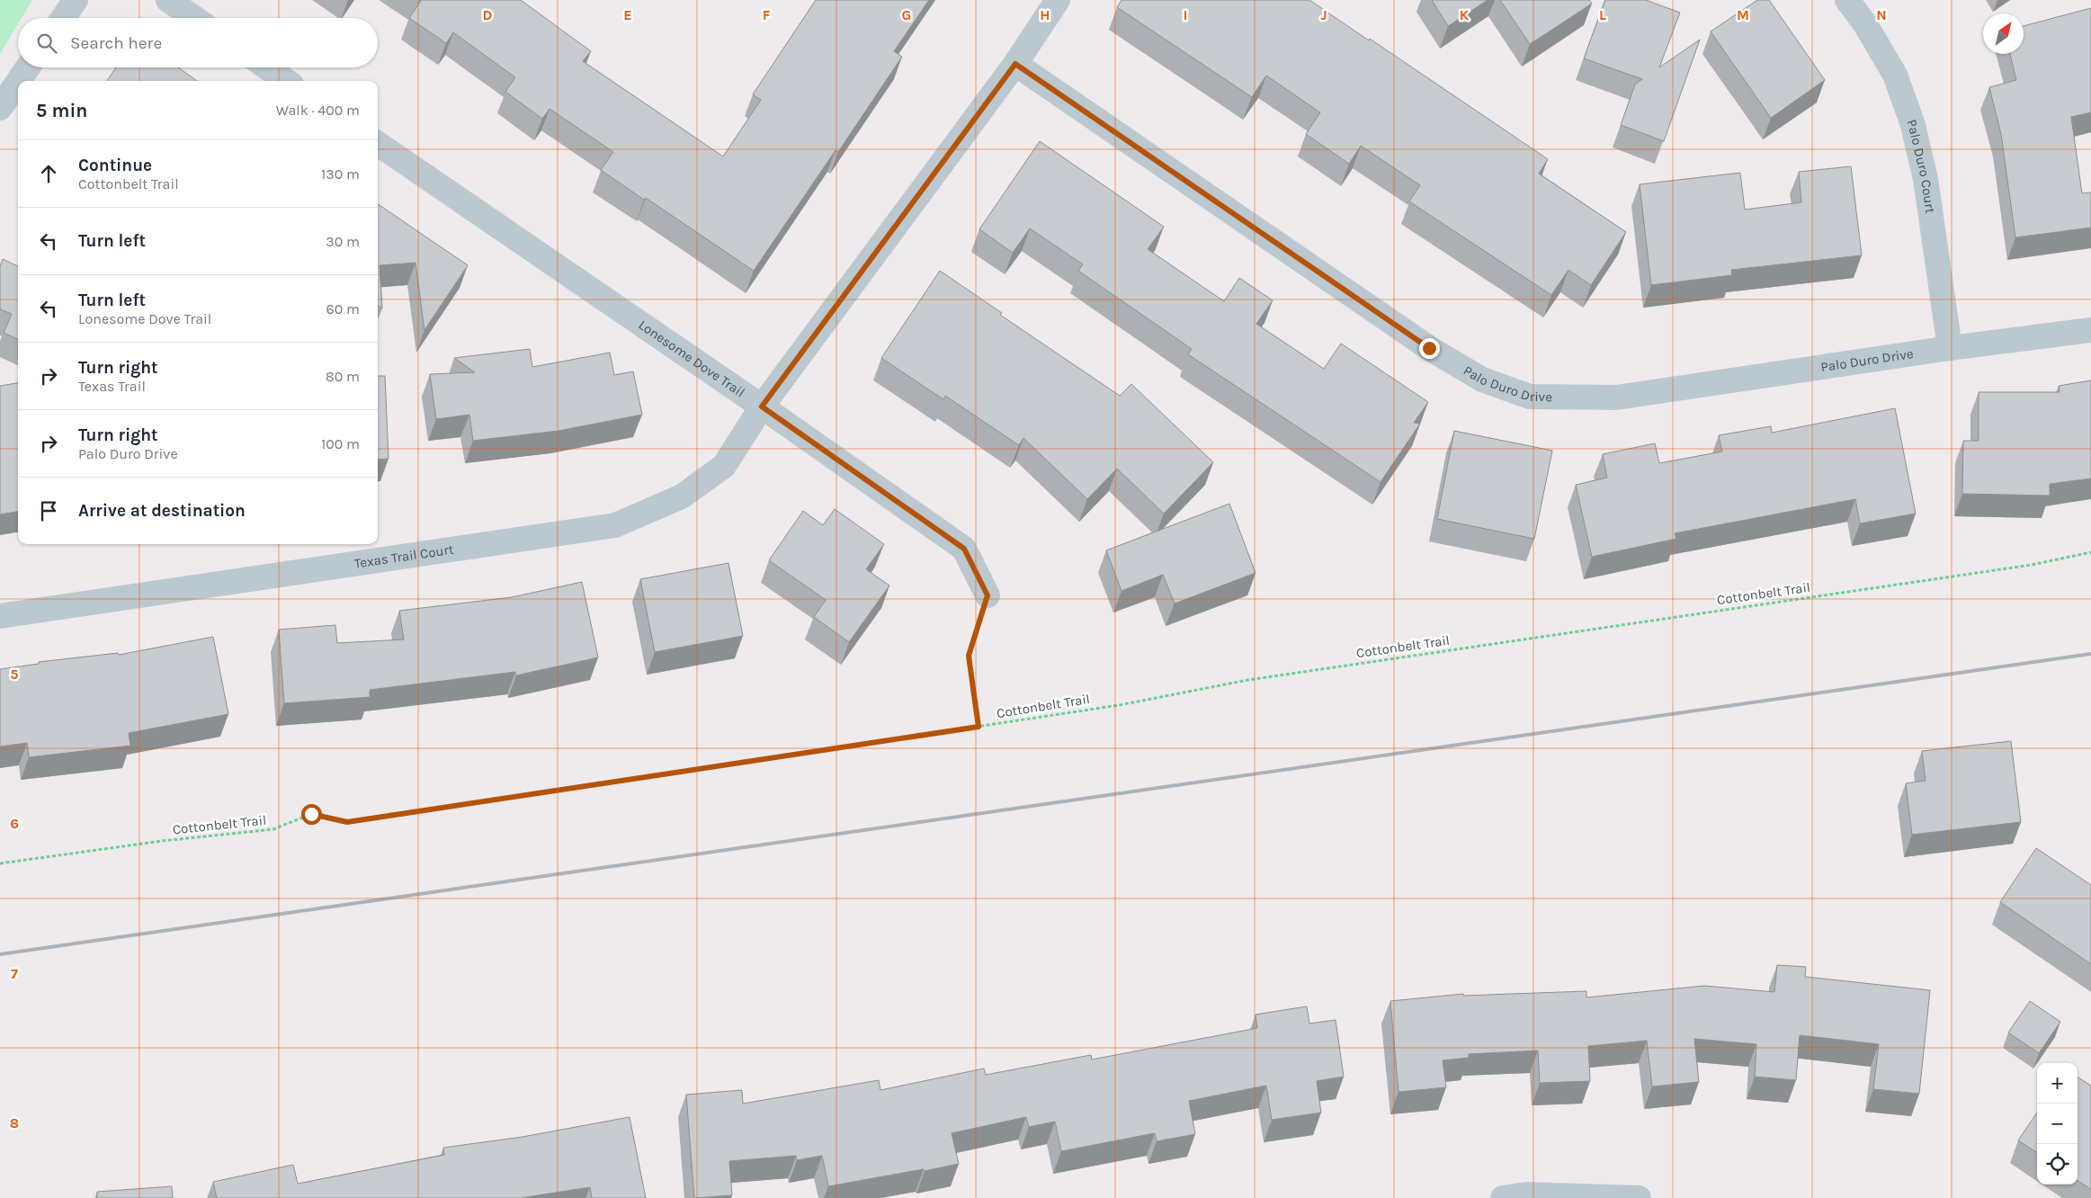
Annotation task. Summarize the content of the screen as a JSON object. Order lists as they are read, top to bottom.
{
  "streets": {
    "street": [
      "Palo Duro Court",
      "Lonesome Dove Trail",
      "Palo Duro Drive",
      "Texas Trail Court"
    ],
    "path": ["Cottonbelt Trail"]
  },
  "crossings": [
    ["Palo Duro Court", "Palo Duro Drive"],
    ["Lonesome Dove Trail", "Texas Trail Court"],
    ["Palo Duro Drive", "Texas Trail Court"]
  ],
  "north": "top right",
  "page": {
    "search": "Search here",
    "heading": ["5 min", "Walk · 400 m"],
    "list": [
      ["Continue", "Cottonbelt Trail", "130 m"],
      ["Turn left", "30 m"],
      ["Turn left", "Lonesome Dove Trail", "60 m"],
      ["Turn right", "Texas Trail", "80 m"],
      ["Turn right", "Palo Duro Drive", "100 m"],
      "Arrive at destination"
    ],
    "map_buttons": ["+", "−"]
  },
  "grid": {
    "columns": [
      "D",
      "E",
      "F",
      "G",
      "H",
      "I",
      "J",
      "K",
      "L",
      "M",
      "N"
    ],
    "rows": [
      "5",
      "6",
      "7",
      "8"
    ]
  }
}
